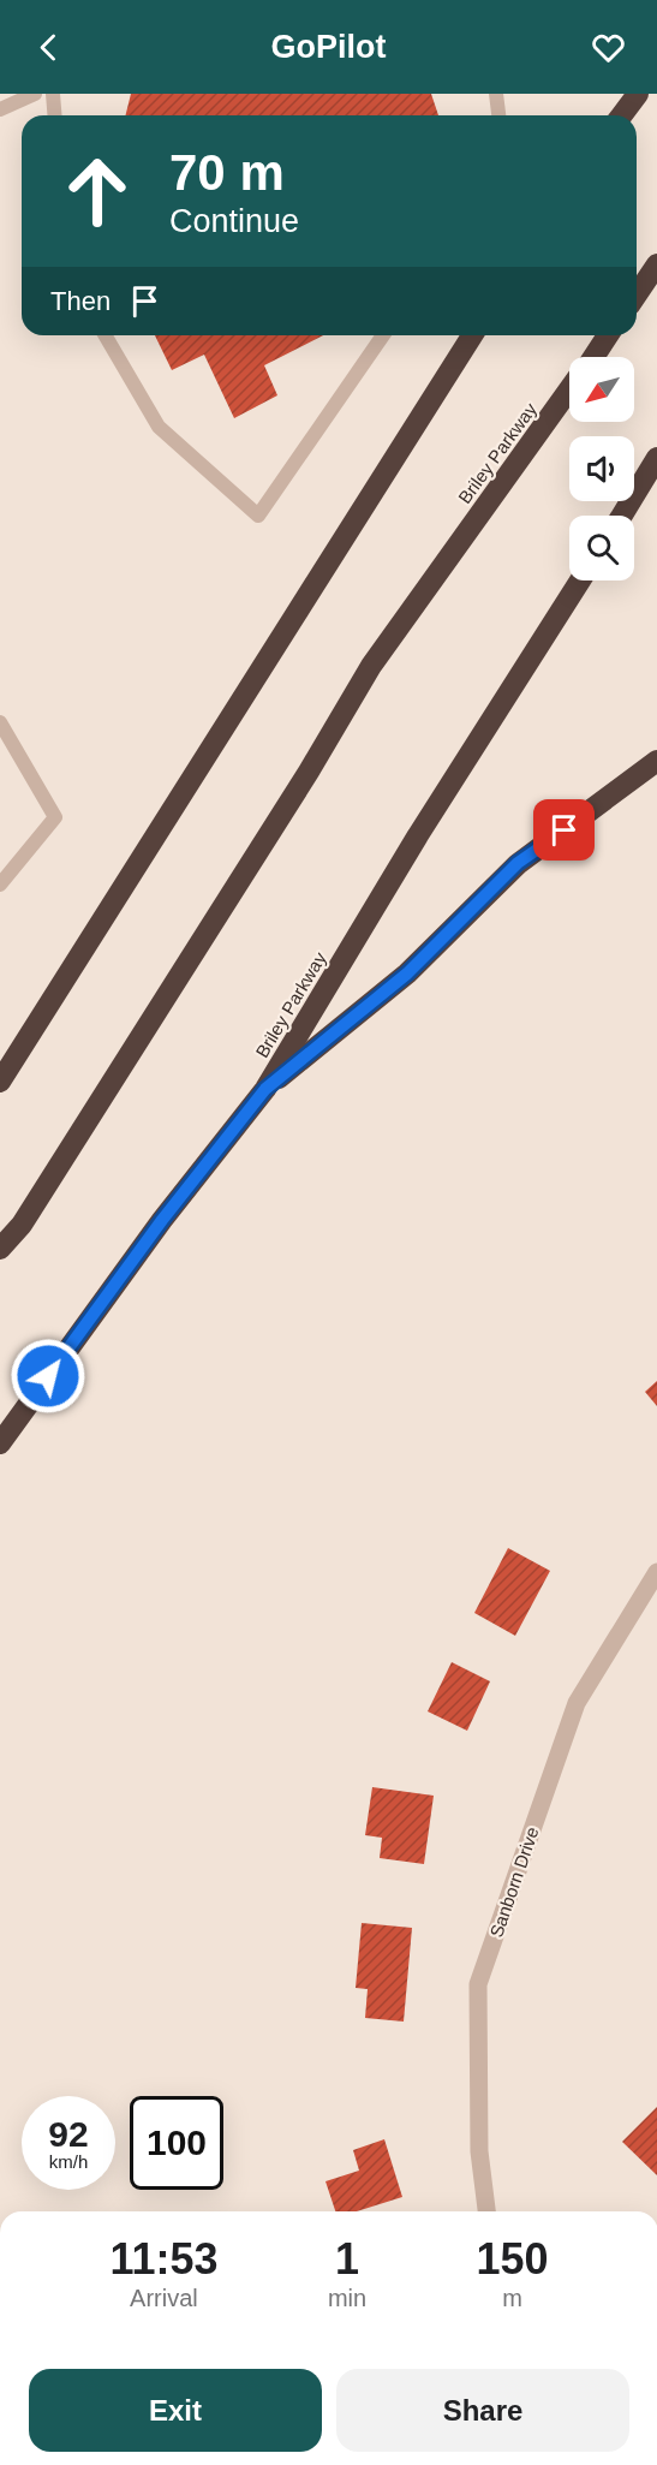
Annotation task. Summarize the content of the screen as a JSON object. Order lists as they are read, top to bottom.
{
  "streets": {
    "highway": ["Briley Parkway"],
    "street": ["Sanborn Drive"]
  },
  "north": "bottom left",
  "page": {
    "header": "GoPilot",
    "turn": ["70 m", "Continue"],
    "then": "Then",
    "speed": "92 km/h",
    "limit": "100",
    "eta": [
      "11:53",
      "Arrival",
      "1",
      "min",
      "150",
      "m"
    ],
    "buttons": ["Exit", "Share"]
  }
}
